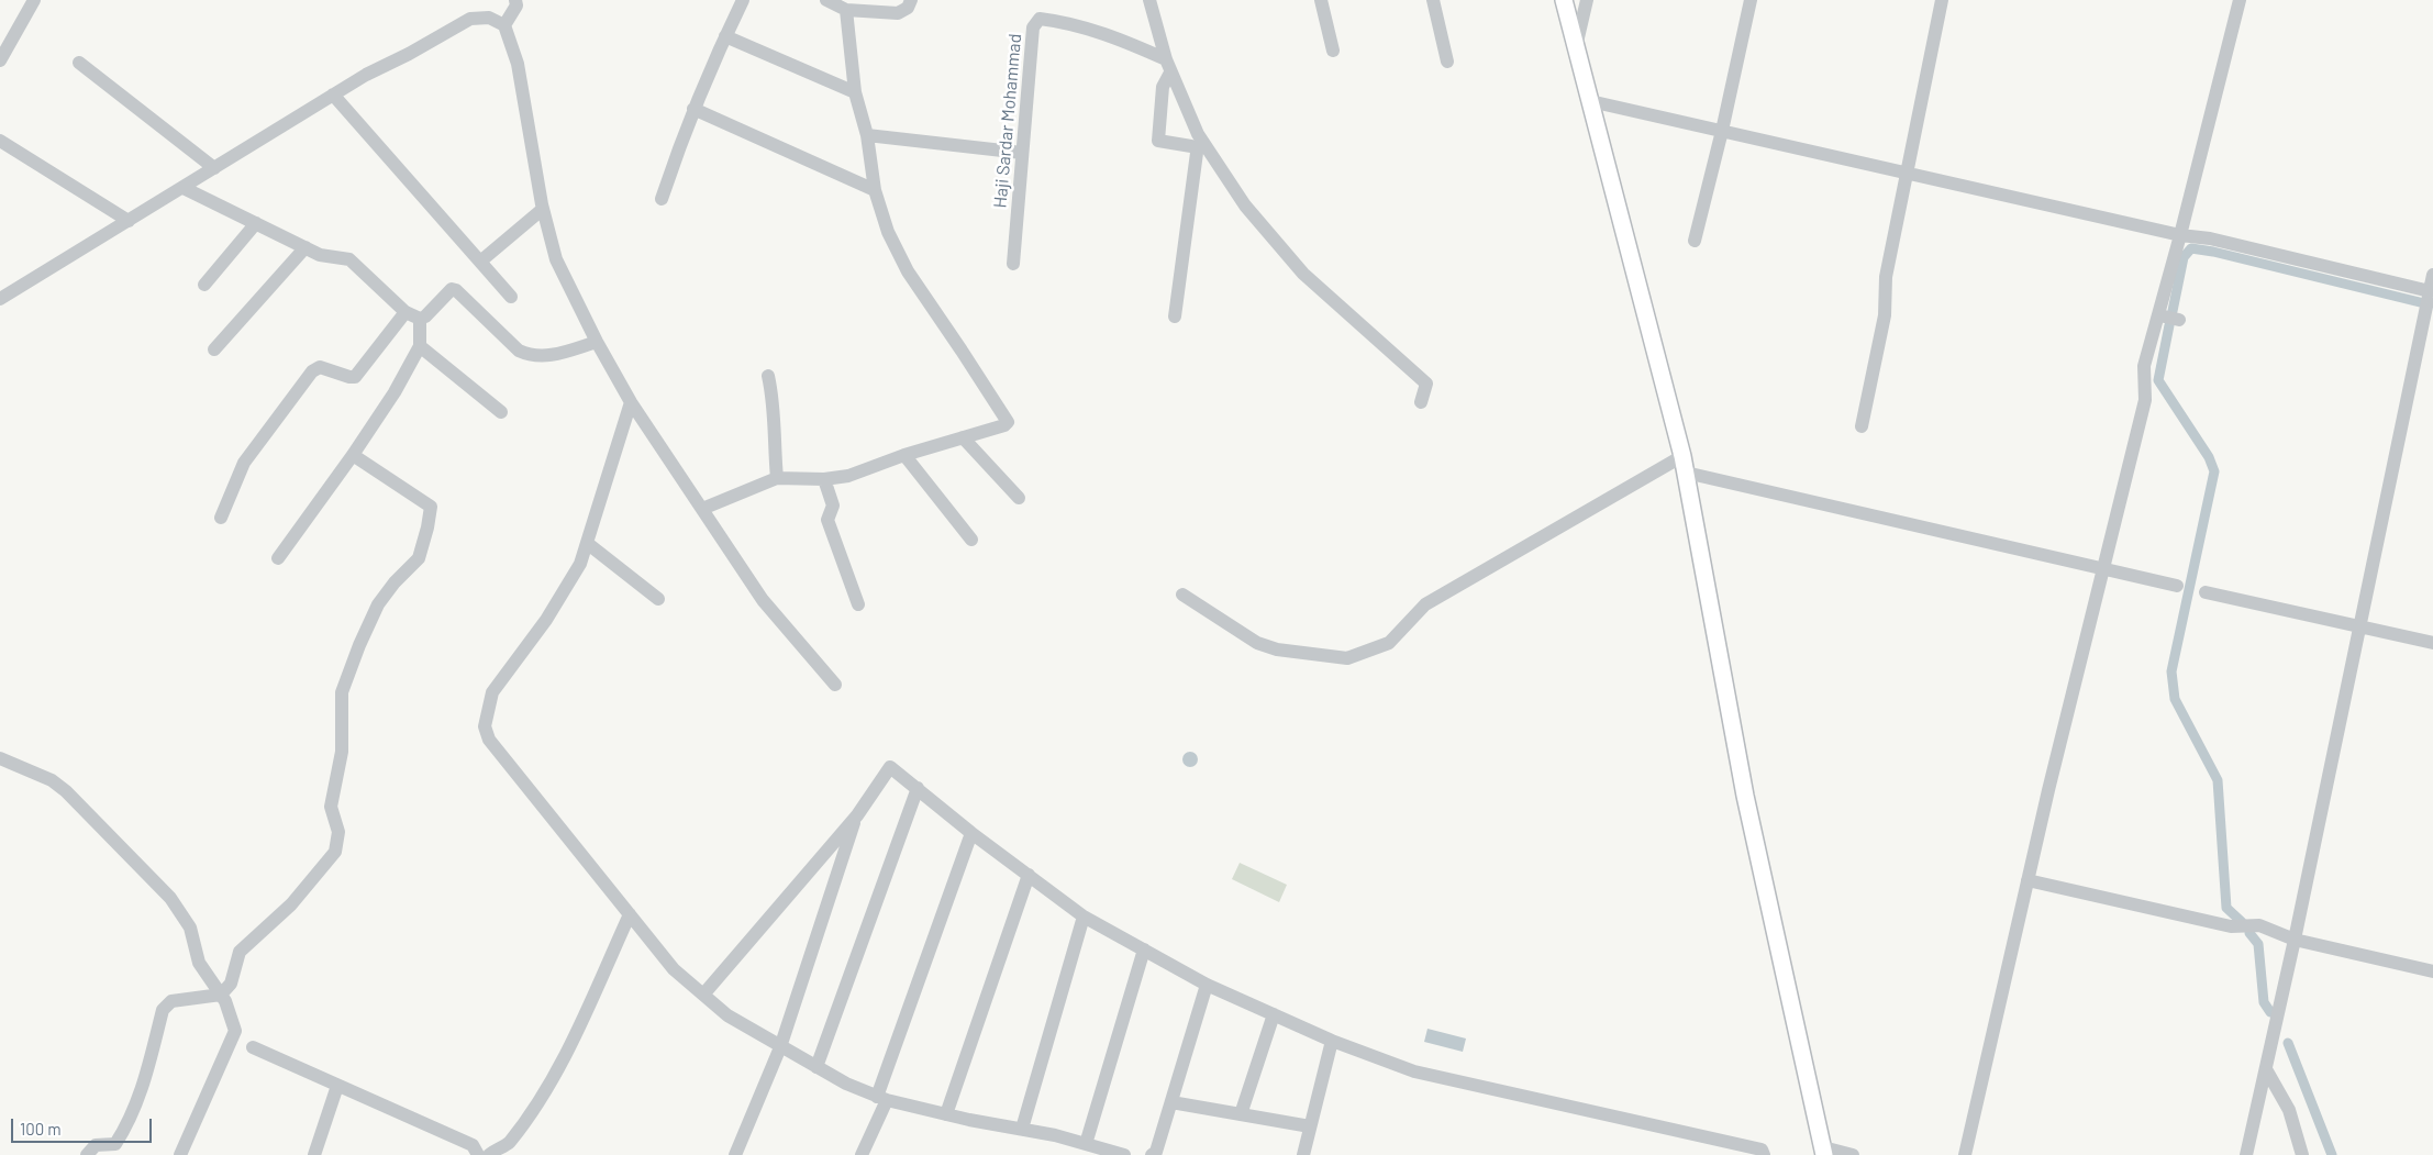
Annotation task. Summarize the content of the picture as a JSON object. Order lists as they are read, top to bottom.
{
  "streets": {
    "street": ["Haji Sardar Mohammad"]
  },
  "scale_bar": "100 m"
}
